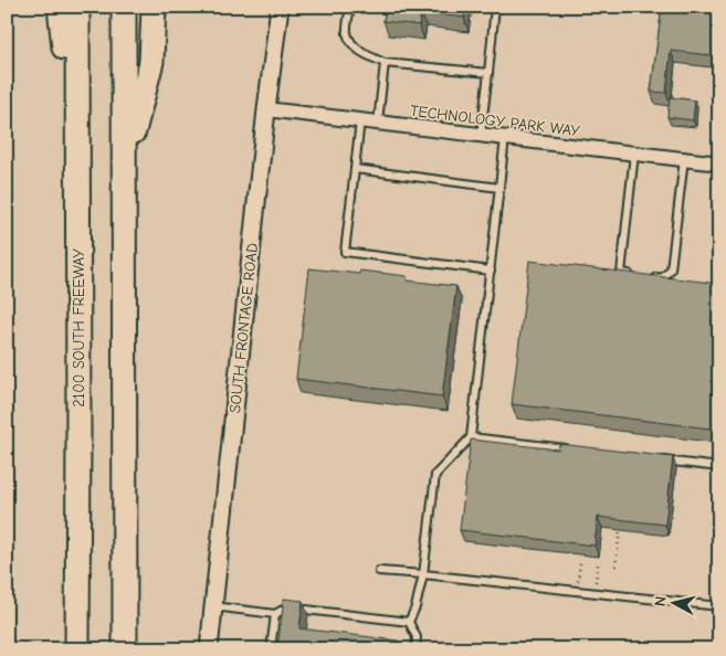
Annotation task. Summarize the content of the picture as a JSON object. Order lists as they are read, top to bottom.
{
  "streets": {
    "highway": ["2100 SOUTH FREEWAY"],
    "street": ["TECHNOLOGY PARK WAY", "SOUTH FRONTAGE ROAD"]
  },
  "crossings": [
    ["TECHNOLOGY PARK WAY", "SOUTH FRONTAGE ROAD"]
  ],
  "north": "left"
}
